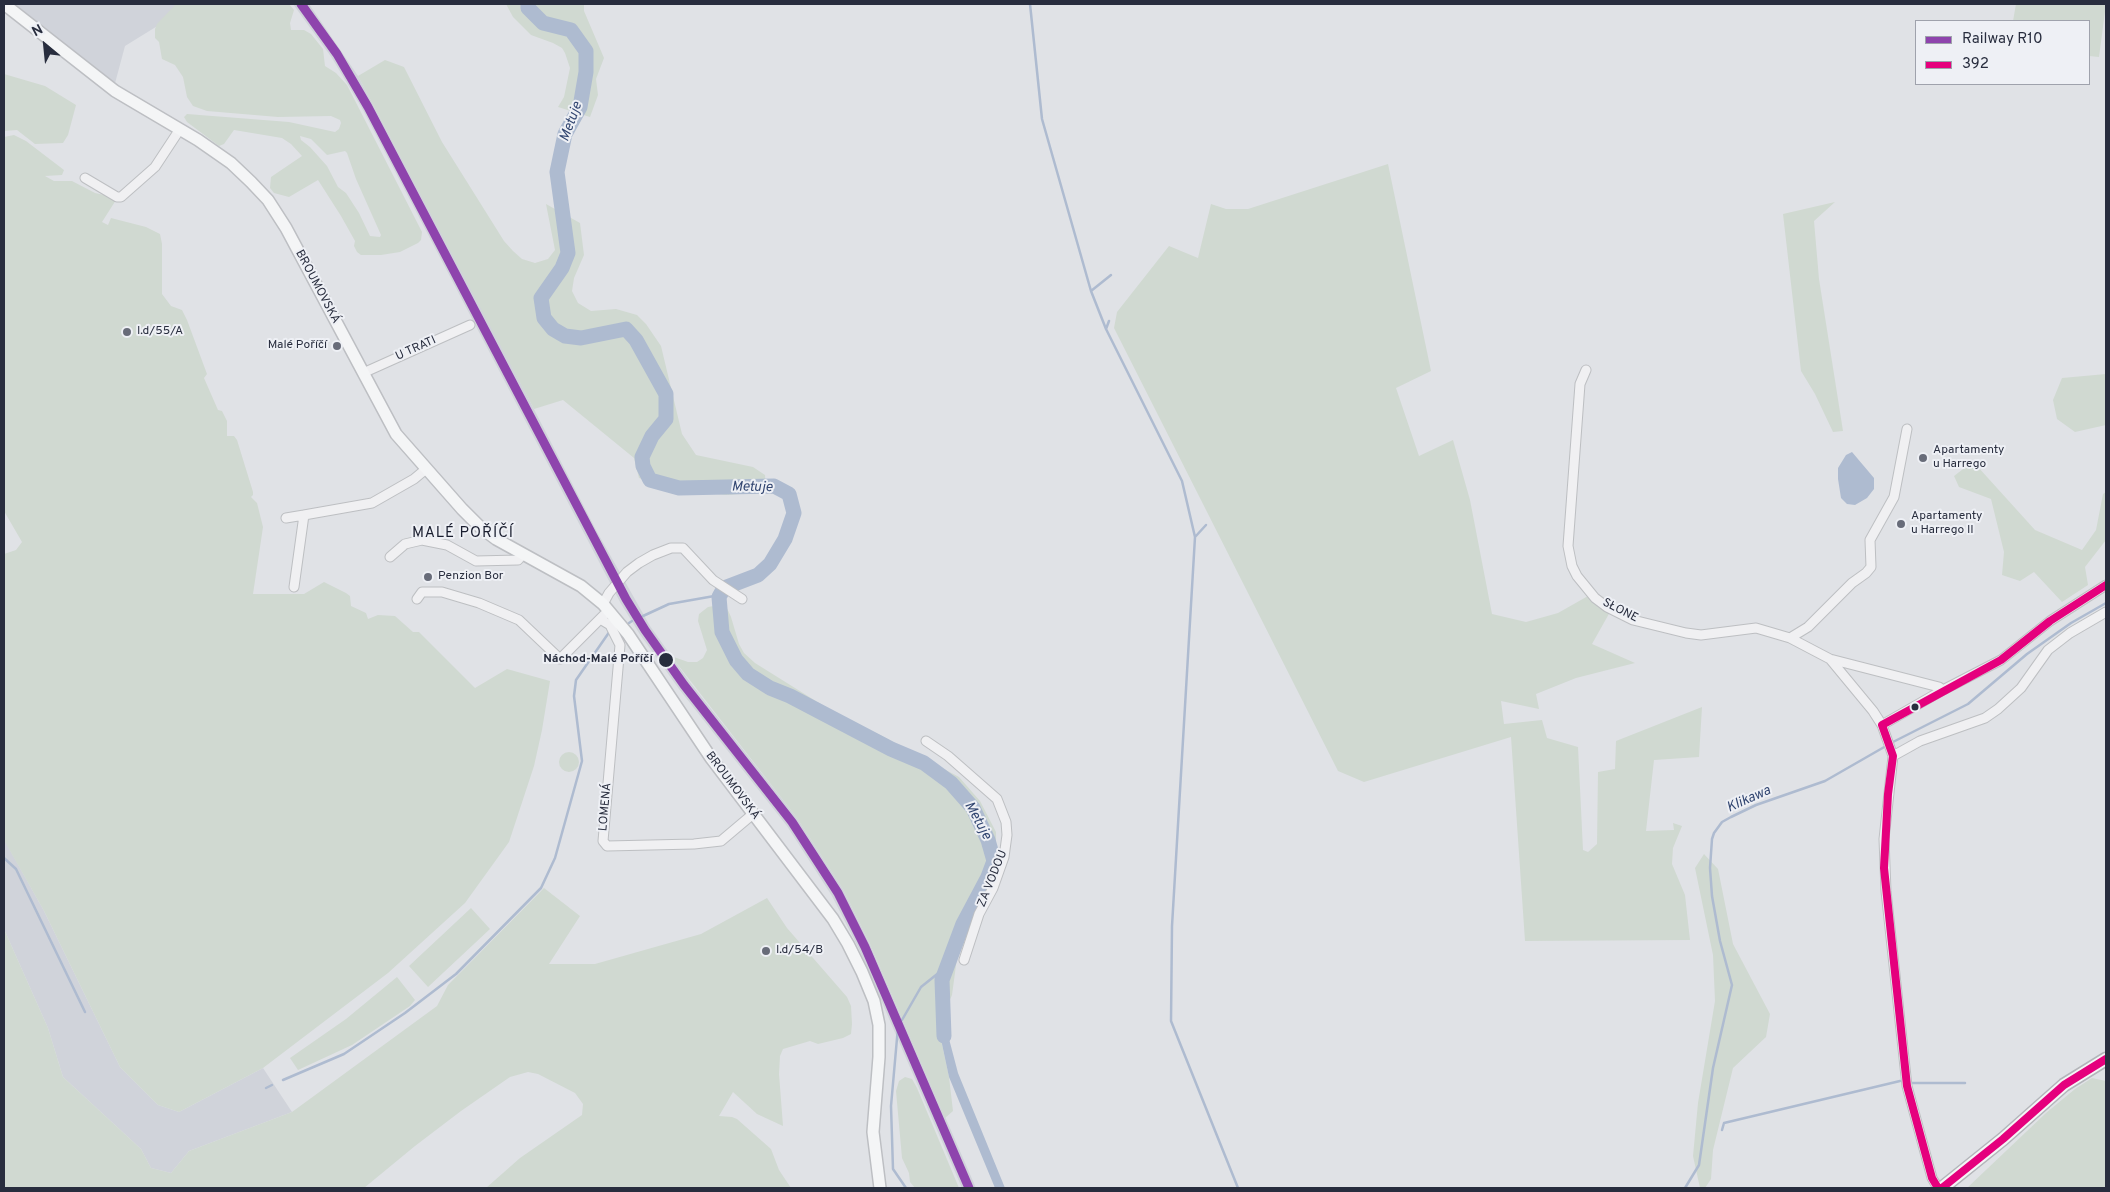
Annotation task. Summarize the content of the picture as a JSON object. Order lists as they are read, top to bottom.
{
  "streets": {
    "main road": ["BROUMOVSKÁ"],
    "street": [
      "U TRATI",
      "SŁONE",
      "LOMENÁ",
      "ZA VODOU"
    ]
  },
  "crossings": [
    ["BROUMOVSKÁ", "U TRATI"],
    ["BROUMOVSKÁ", "LOMENÁ"]
  ],
  "districts": ["MALÉ POŘÍČÍ"],
  "water": ["Metuje", "Klikawa"],
  "places": [
    "I.d/55/A",
    "Malé Poříčí",
    "Apartamenty u Harrego",
    "Apartamenty u Harrego II",
    "Penzion Bor",
    "Náchod-Malé Poříčí",
    "I.d/54/B"
  ],
  "lines": ["rail line R10", "transit line 392"],
  "legend": ["Railway R10", "392"],
  "north": "top left"
}
